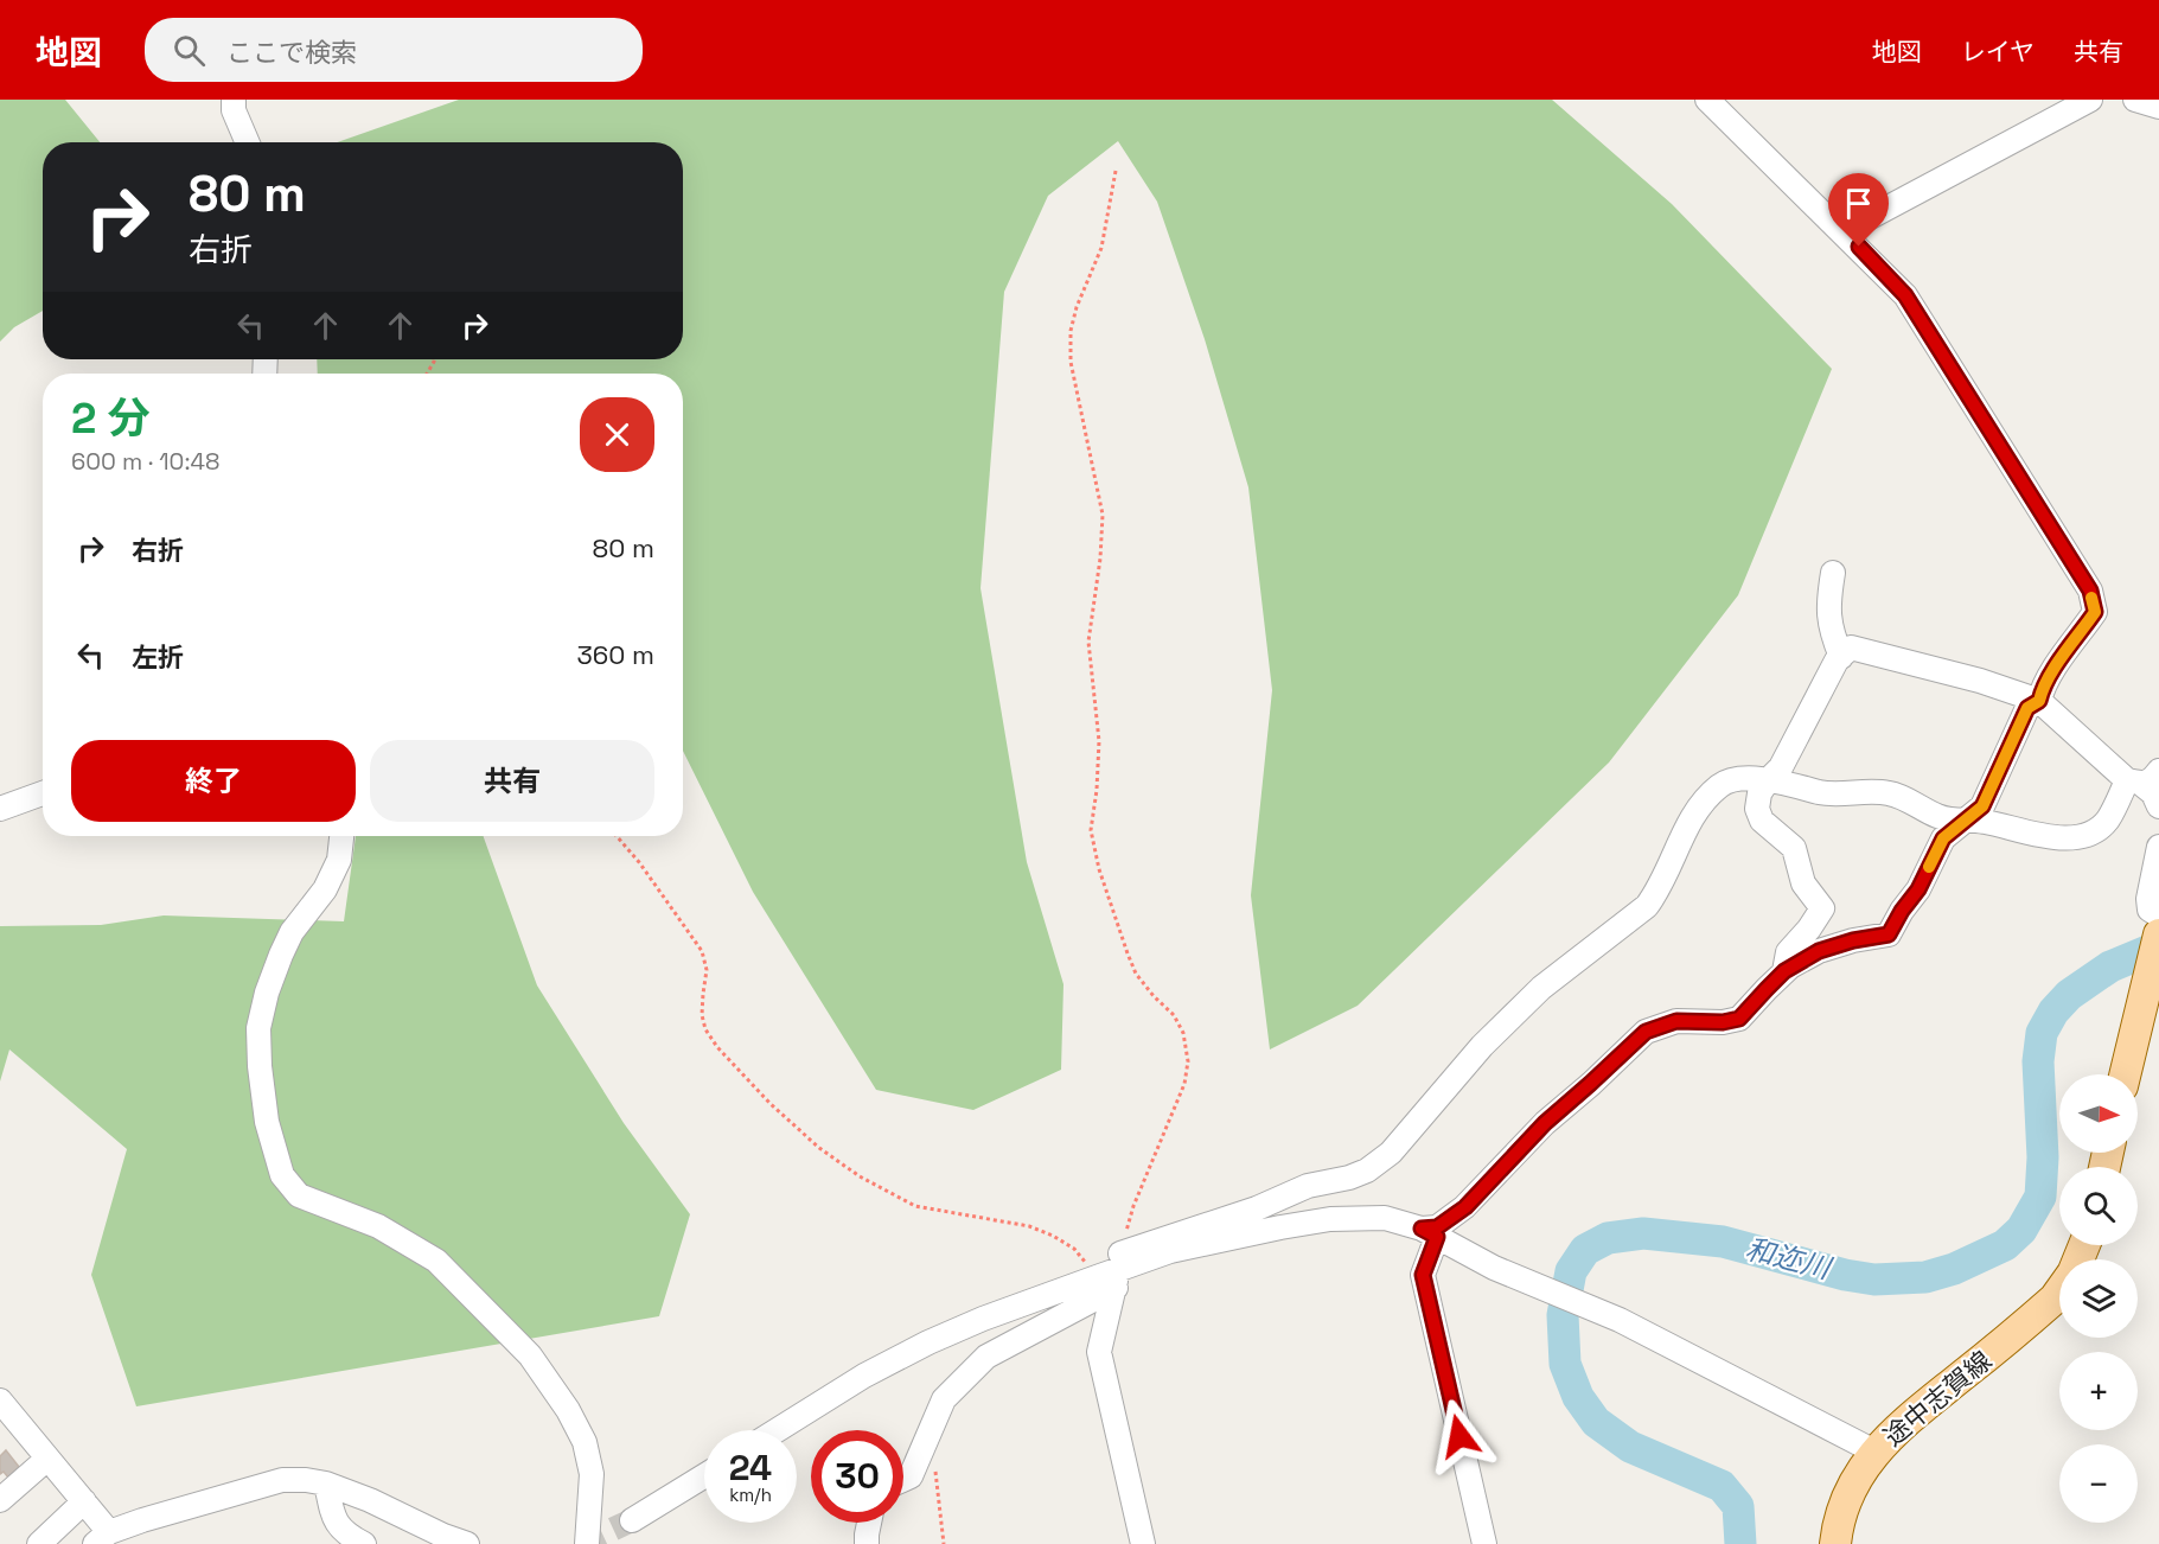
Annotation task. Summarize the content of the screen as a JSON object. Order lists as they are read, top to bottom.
{
  "streets": {
    "main road": ["途中志賀線"]
  },
  "water": ["和迩川"],
  "north": "right",
  "page": {
    "header": "地図",
    "search": "ここで検索",
    "nav": ["地図", "レイヤ", "共有"],
    "turn": ["80 m", "右折"],
    "heading": ["2 分", "600 m · 10:48"],
    "list": [
      {
        "name": "右折",
        "value": "80 m"
      },
      {
        "name": "左折",
        "value": "360 m"
      }
    ],
    "buttons": ["終了", "共有"],
    "map_buttons": ["+", "−"],
    "speed": "24 km/h",
    "limit": "30"
  }
}
